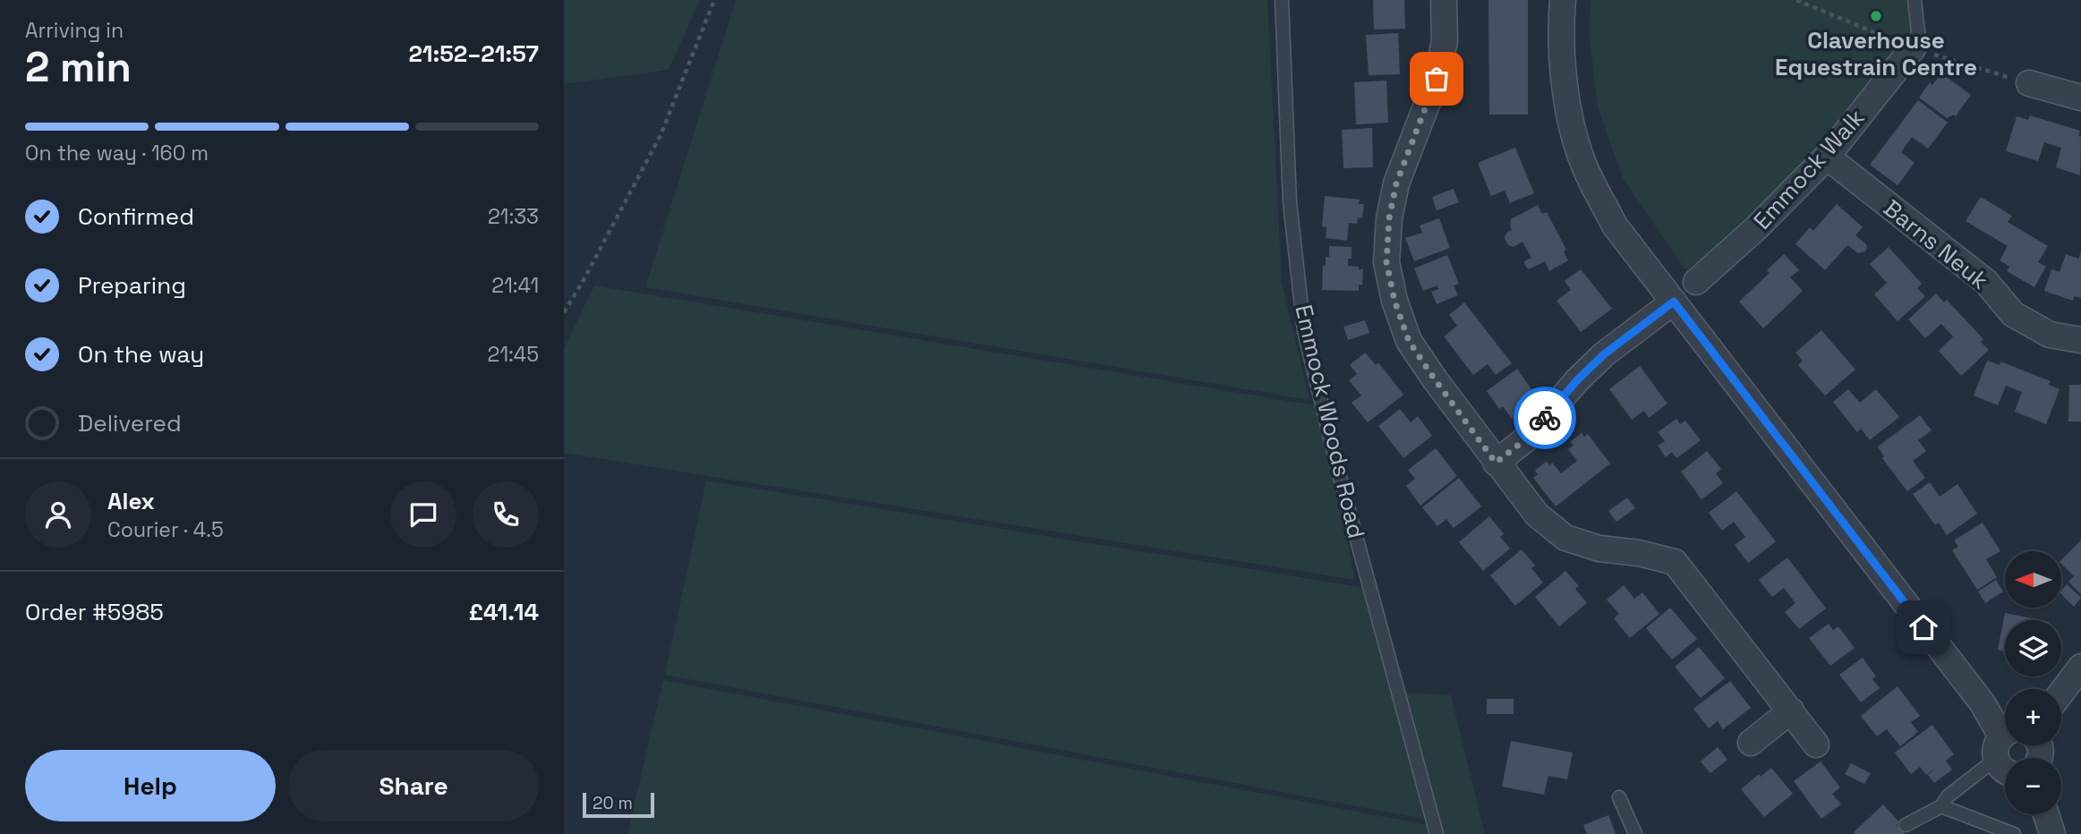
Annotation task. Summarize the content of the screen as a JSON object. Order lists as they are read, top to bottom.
{
  "streets": {
    "street": ["Emmock Walk", "Barns Neuk"],
    "lane": ["Emmock Woods Road"]
  },
  "crossings": [
    ["Emmock Walk", "Barns Neuk"]
  ],
  "places": ["Claverhouse Equestrain Centre"],
  "scale_bar": "20 m",
  "north": "left",
  "page": {
    "heading": ["2 min", "Arriving in", "21:52–21:57"],
    "panel": [
      "Alex",
      "Courier · 4.5",
      "Order #5985",
      "£41.14"
    ],
    "bar": "On the way · 160 m",
    "list": [
      ["Confirmed", "21:33"],
      ["Preparing", "21:41"],
      ["On the way", "21:45"],
      "Delivered"
    ],
    "map_buttons": ["+", "−"],
    "buttons": ["Help", "Share"],
    "scale": "20 m"
  }
}
